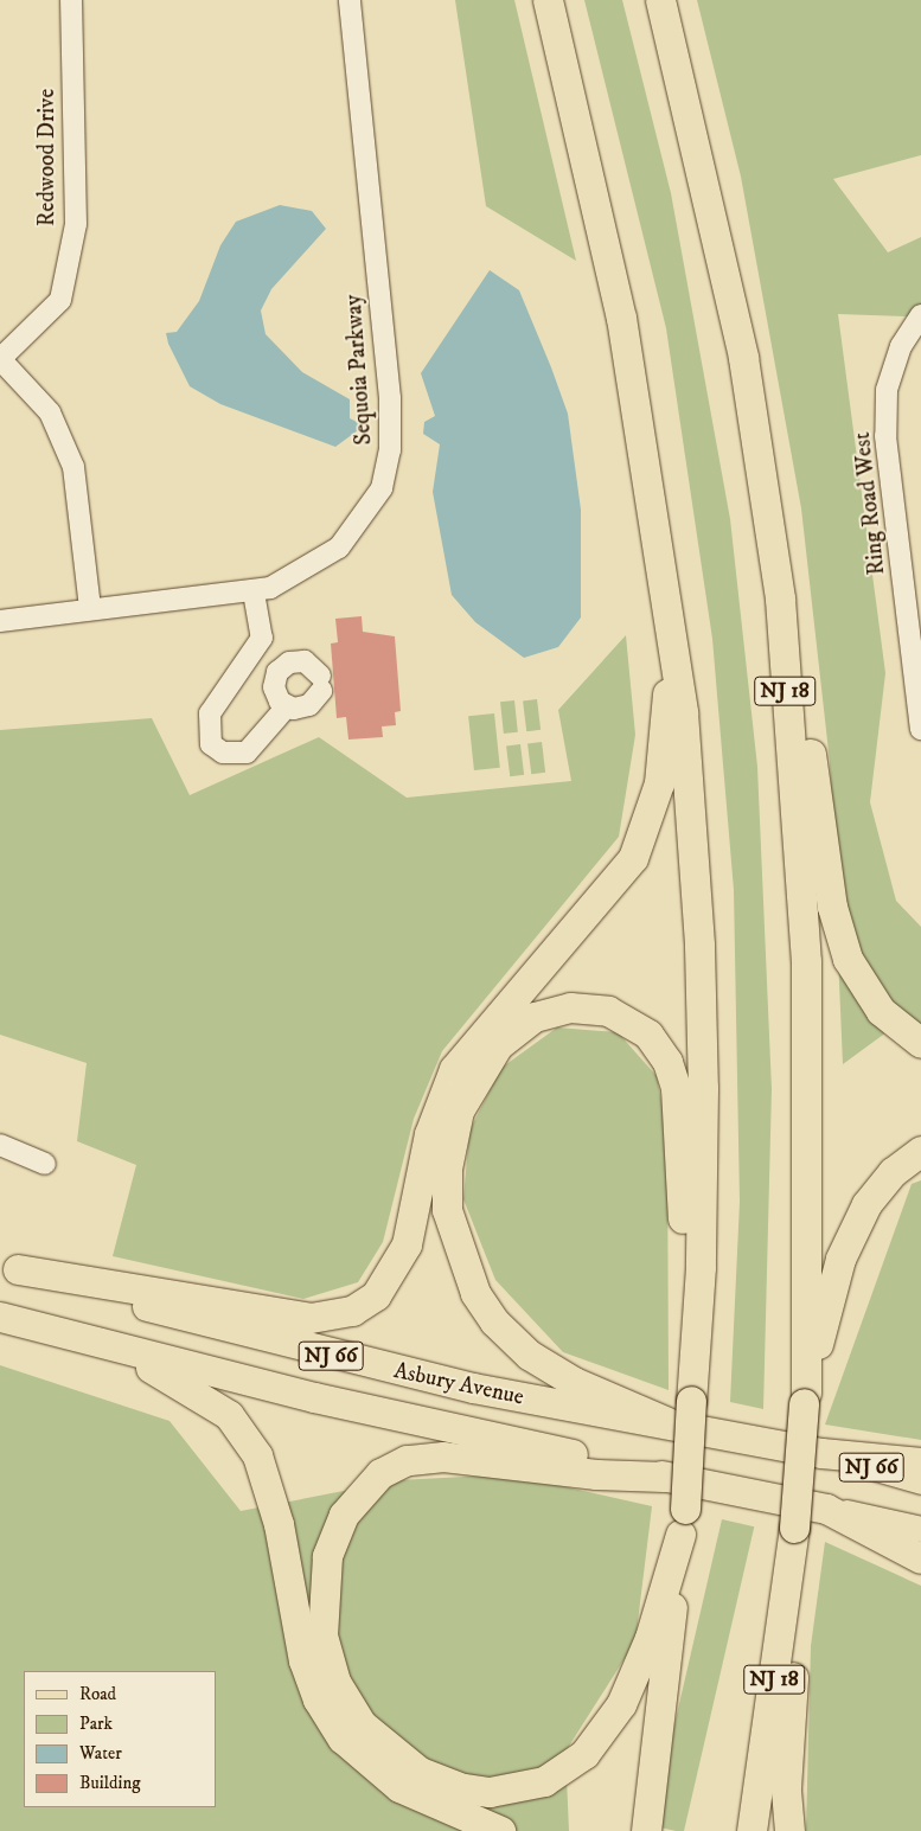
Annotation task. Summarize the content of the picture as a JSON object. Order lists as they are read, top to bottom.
{
  "streets": {
    "highway": ["NJ 18", "NJ 66", "Asbury Avenue"],
    "street": ["Redwood Drive", "Sequoia Parkway", "Ring Road West"]
  },
  "legend": [
    "Road",
    "Park",
    "Water",
    "Building"
  ]
}
